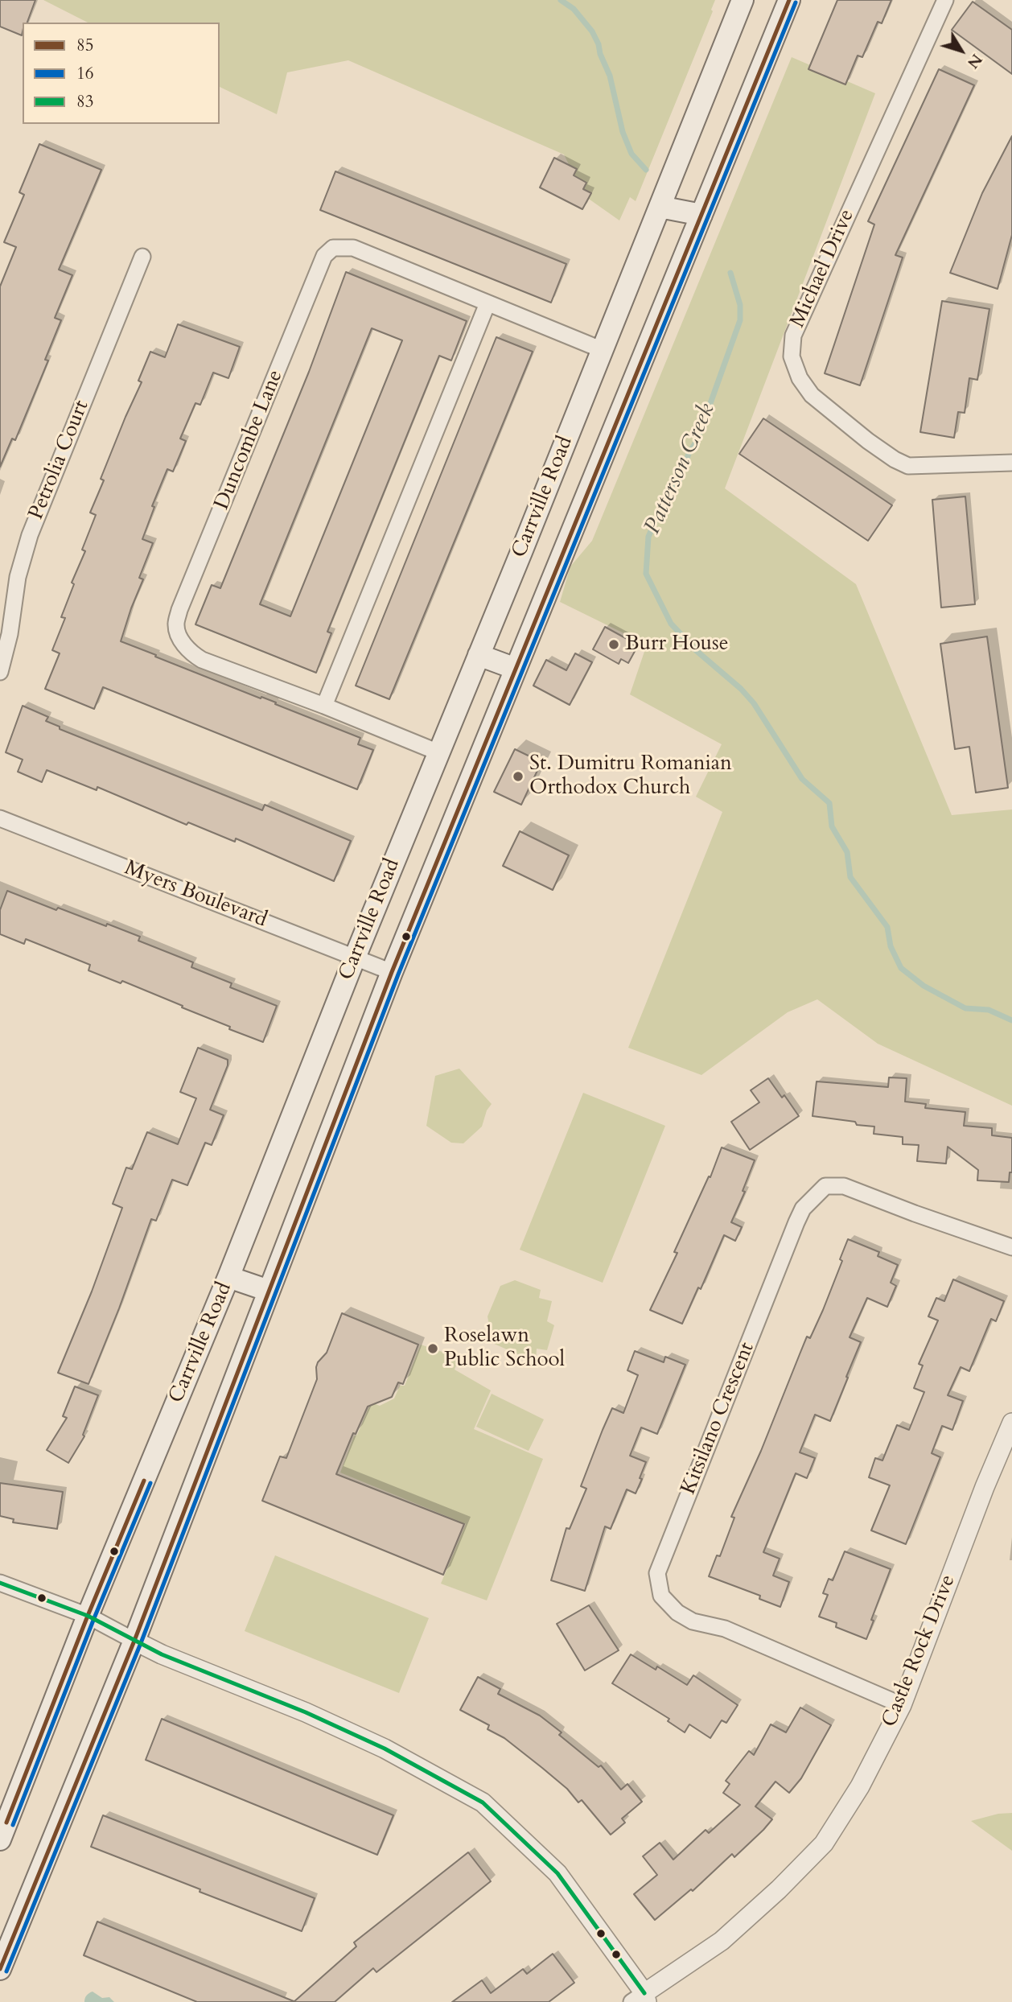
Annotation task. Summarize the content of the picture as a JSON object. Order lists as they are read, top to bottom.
{
  "streets": {
    "main road": ["Carrville Road"],
    "street": [
      "Michael Drive",
      "Duncombe Lane",
      "Petrolia Court",
      "Myers Boulevard",
      "Kitsilano Crescent",
      "Castle Rock Drive"
    ]
  },
  "crossings": [
    ["Duncombe Lane", "Carrville Road"],
    ["Carrville Road", "Myers Boulevard"],
    ["Kitsilano Crescent", "Castle Rock Drive"]
  ],
  "water": ["Patterson Creek"],
  "places": ["Burr House", "St. Dumitru Romanian Orthodox Church", "Roselawn Public School"],
  "lines": ["transit line 85", "transit line 16", "transit line 83"],
  "legend": ["85", "16", "83"],
  "north": "bottom right"
}
